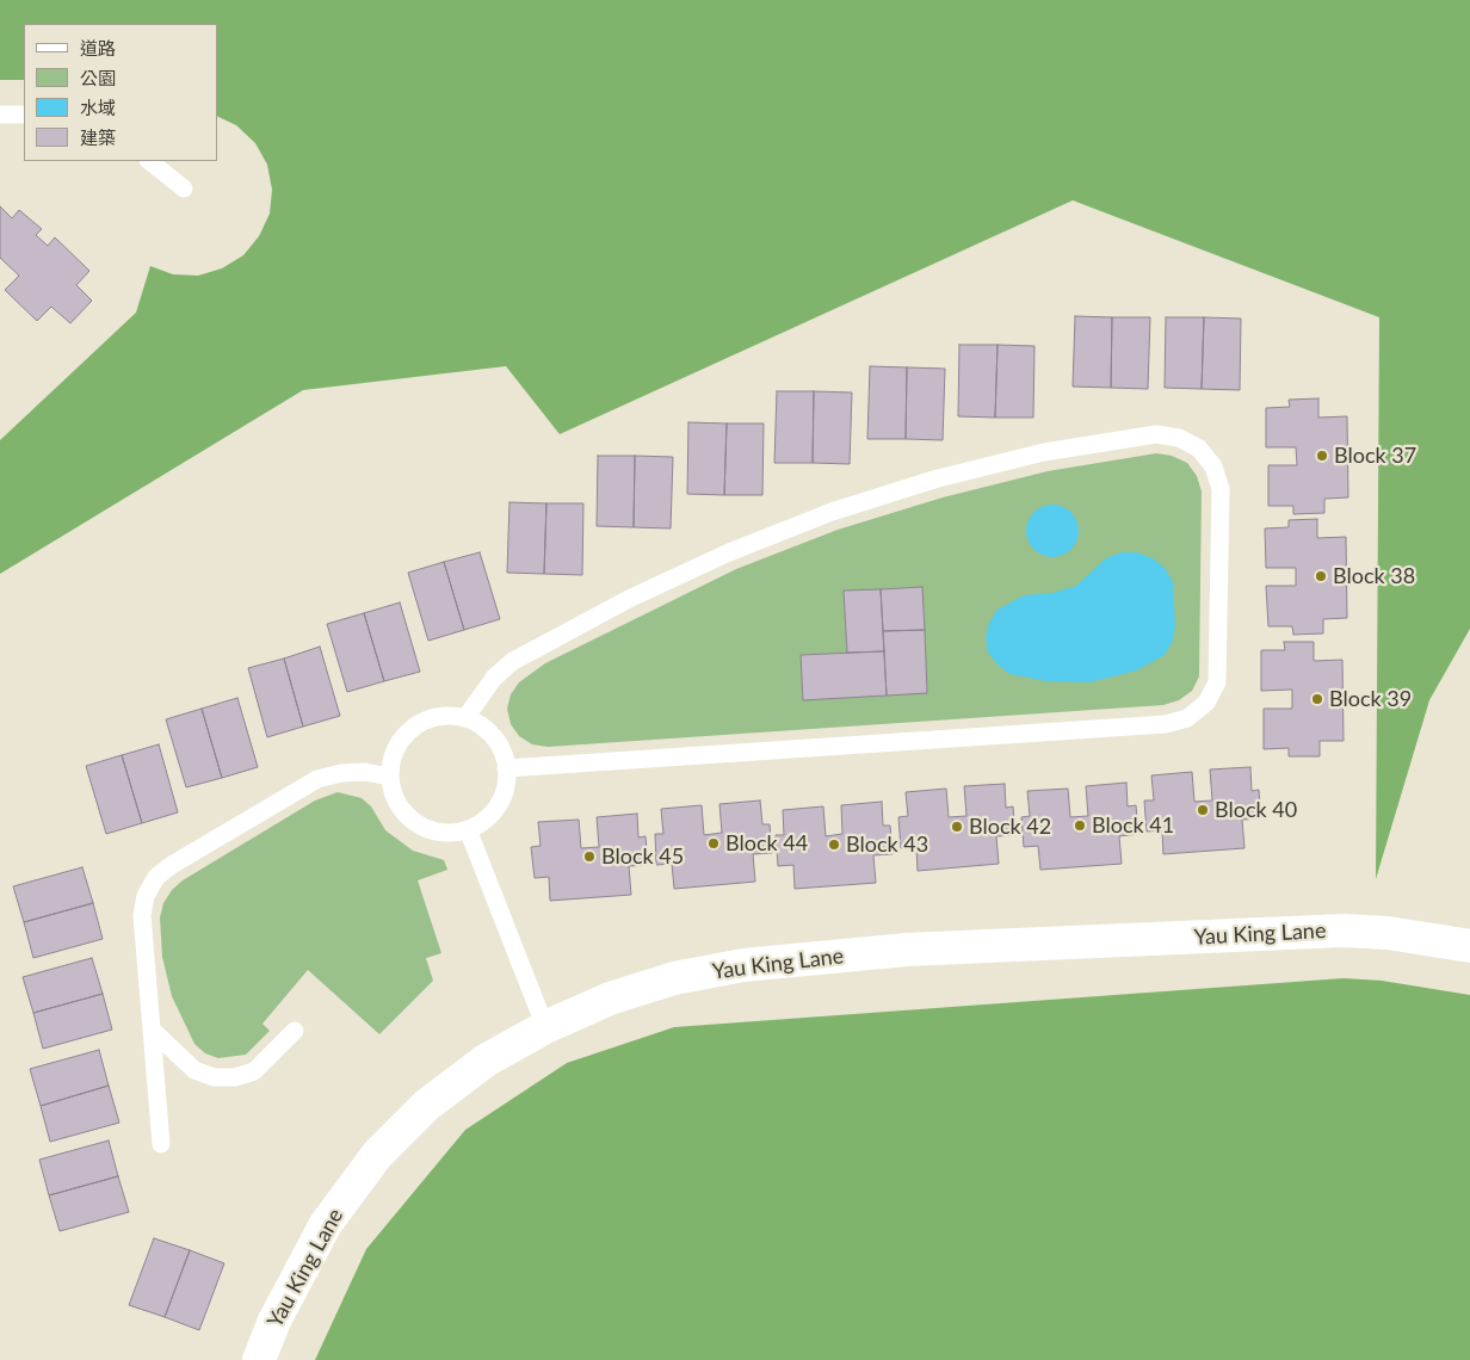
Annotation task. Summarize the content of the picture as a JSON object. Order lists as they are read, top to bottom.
{
  "streets": {
    "street": ["Yau King Lane"]
  },
  "places": [
    "Block 37",
    "Block 38",
    "Block 39",
    "Block 40",
    "Block 41",
    "Block 42",
    "Block 44",
    "Block 43",
    "Block 45"
  ],
  "legend": [
    "道路",
    "公園",
    "水域",
    "建築"
  ]
}
